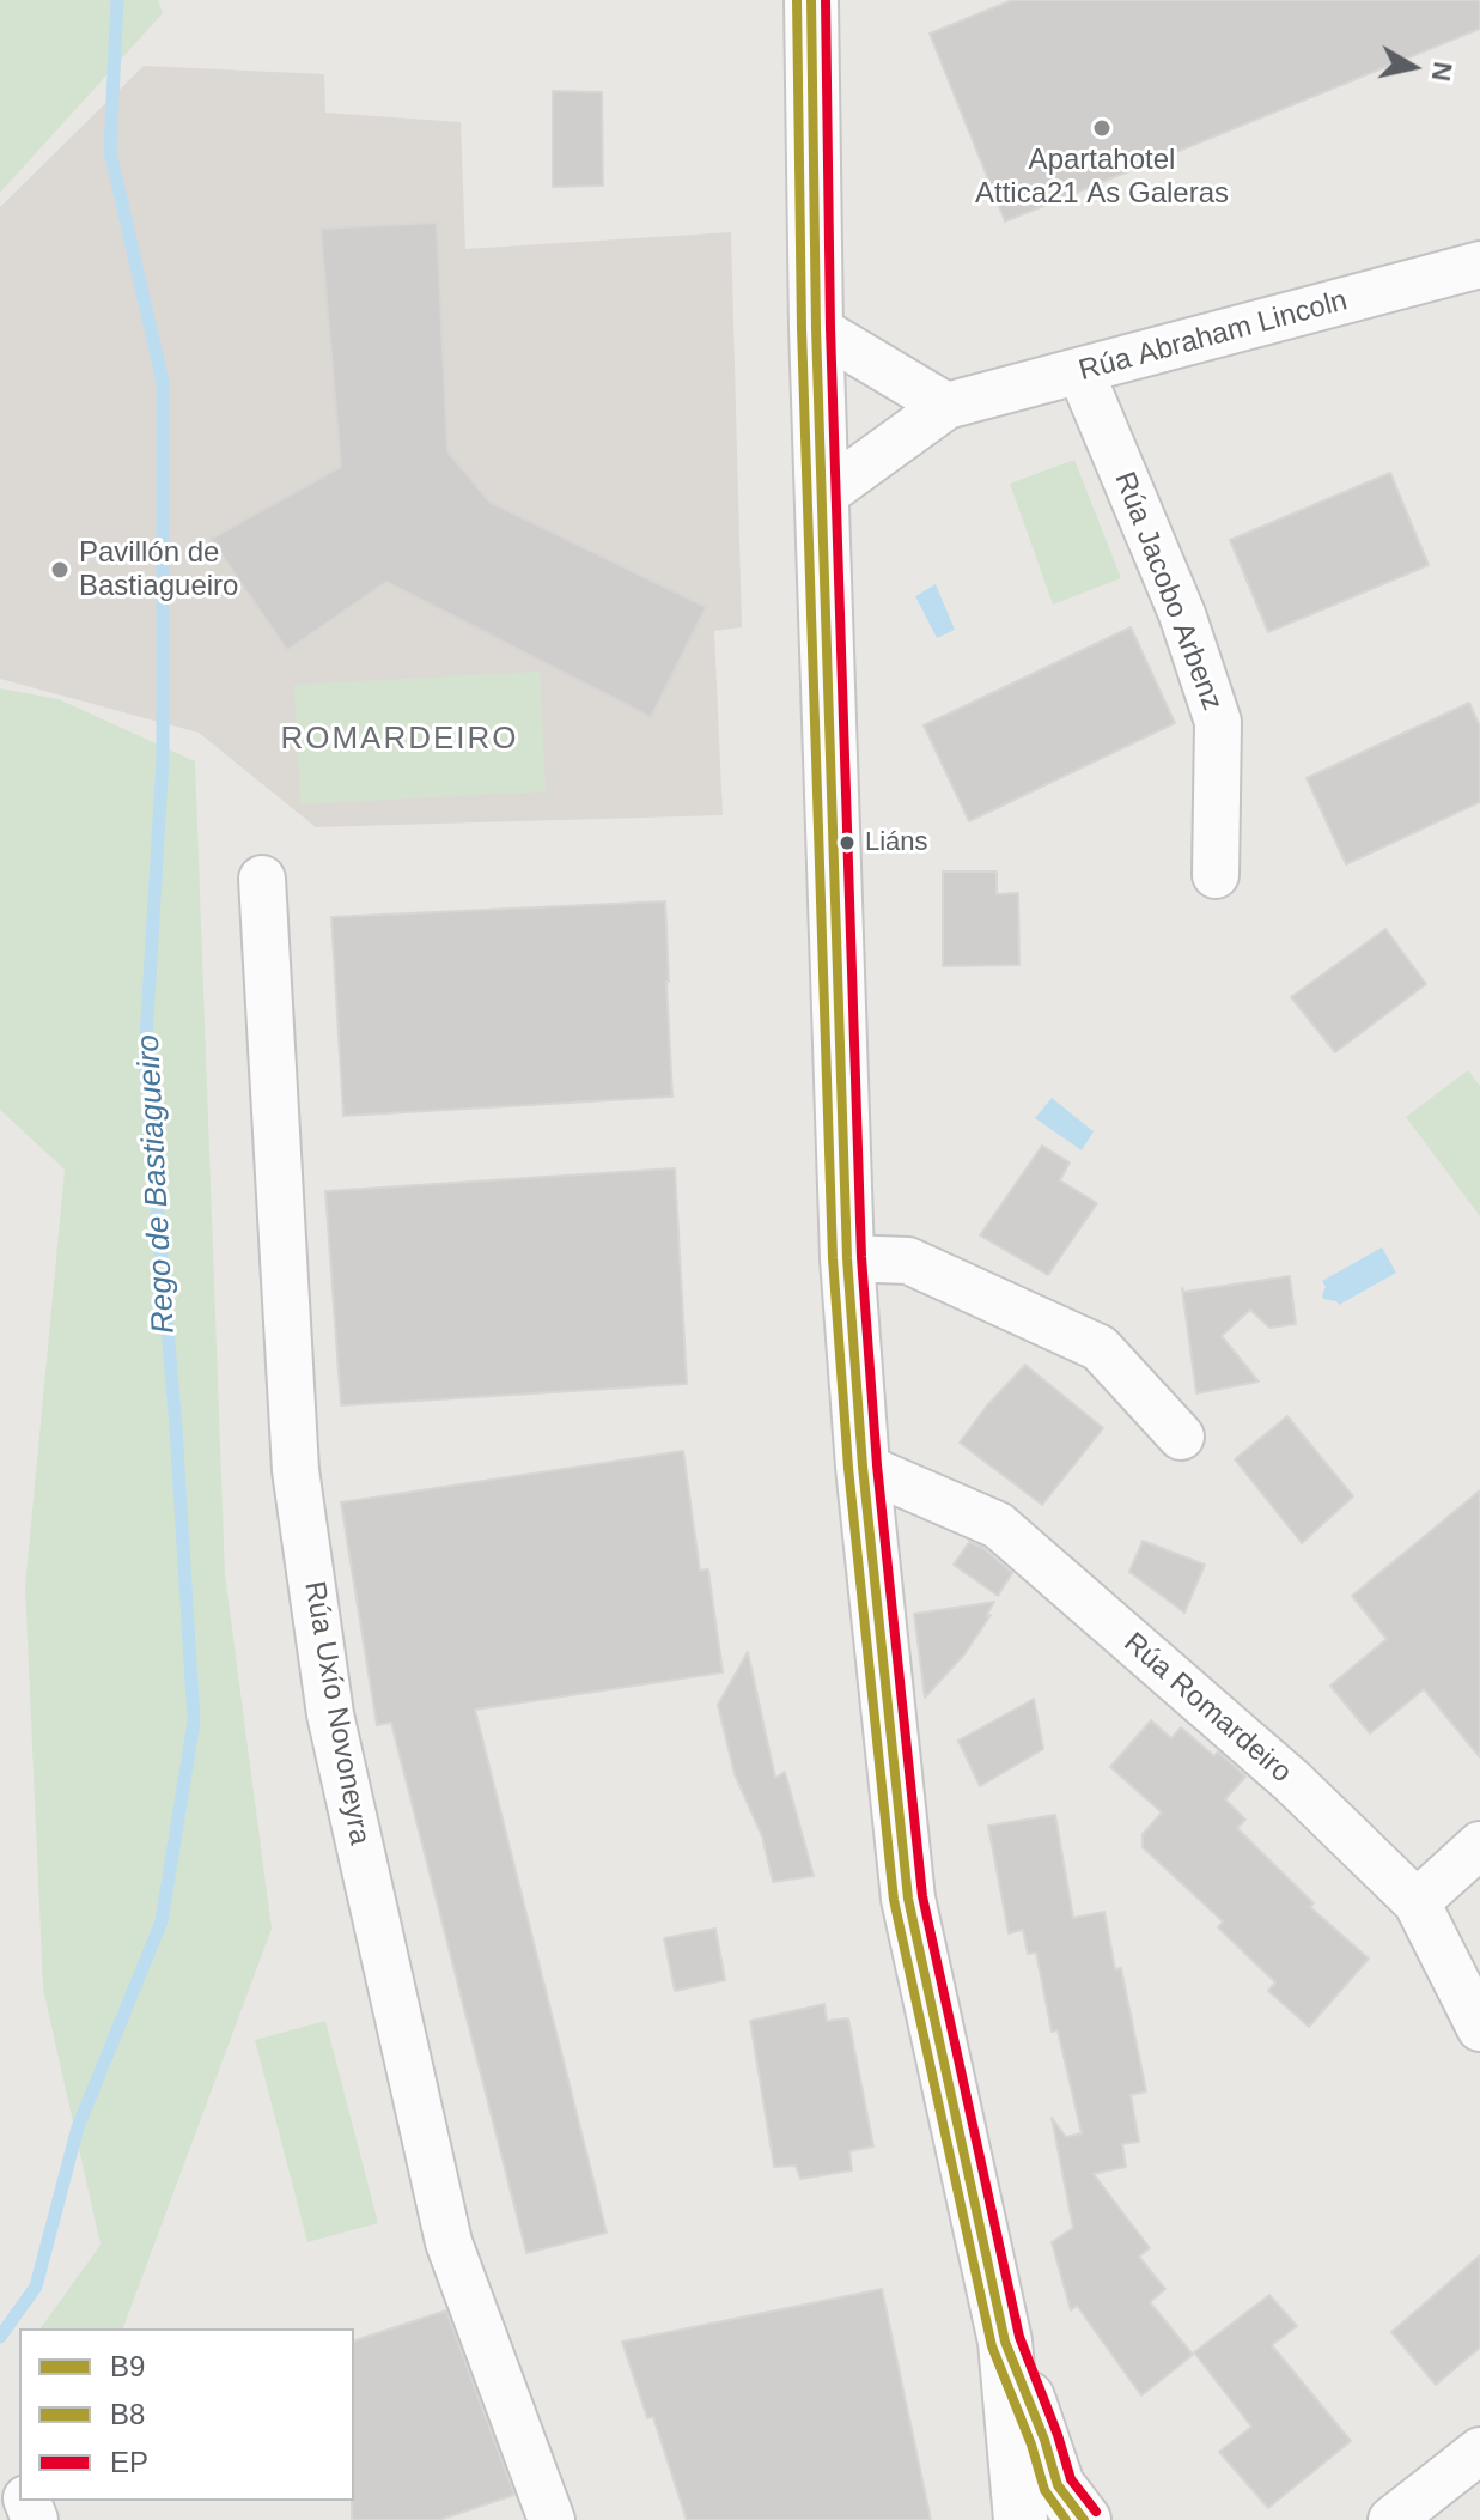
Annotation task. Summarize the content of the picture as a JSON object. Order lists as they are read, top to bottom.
{
  "streets": {
    "street": [
      "Rúa Abraham Lincoln",
      "Rúa Jacobo Arbenz",
      "Rúa Romardeiro",
      "Rúa Uxío Novoneyra"
    ]
  },
  "crossings": [
    ["Rúa Abraham Lincoln", "Rúa Jacobo Arbenz"]
  ],
  "districts": ["ROMARDEIRO"],
  "water": ["Rego de Bastiagueiro"],
  "places": ["Apartahotel Attica21 As Galeras", "Pavillón de Bastiagueiro", "Liáns"],
  "lines": ["transit line B9", "transit line B8", "transit line EP"],
  "legend": ["B9", "B8", "EP"],
  "north": "right"
}
